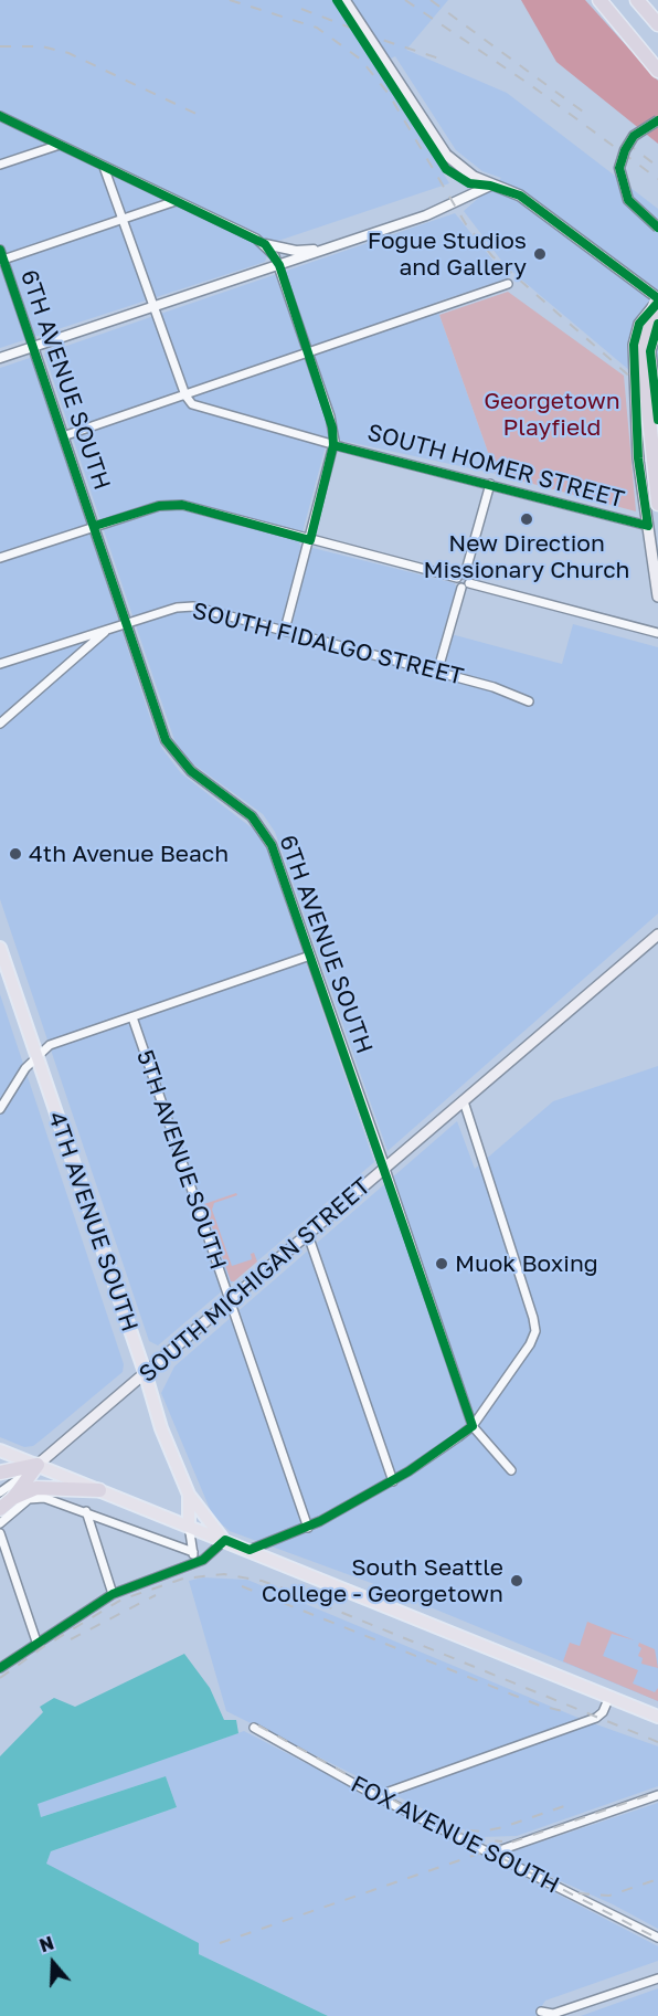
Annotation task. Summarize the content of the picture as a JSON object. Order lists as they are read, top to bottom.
{
  "streets": {
    "main road": ["4TH AVENUE SOUTH", "SOUTH MICHIGAN STREET"],
    "street": [
      "6TH AVENUE SOUTH",
      "SOUTH HOMER STREET",
      "SOUTH FIDALGO STREET",
      "5TH AVENUE SOUTH",
      "FOX AVENUE SOUTH"
    ]
  },
  "crossings": [
    ["6TH AVENUE SOUTH", "SOUTH FIDALGO STREET"],
    ["6TH AVENUE SOUTH", "SOUTH MICHIGAN STREET"],
    ["5TH AVENUE SOUTH", "SOUTH MICHIGAN STREET"],
    ["4TH AVENUE SOUTH", "SOUTH MICHIGAN STREET"]
  ],
  "parks": ["Georgetown Playfield"],
  "places": [
    "Fogue Studios and Gallery",
    "New Direction Missionary Church",
    "4th Avenue Beach",
    "Muok Boxing",
    "South Seattle College - Georgetown"
  ],
  "north": "top"
}
